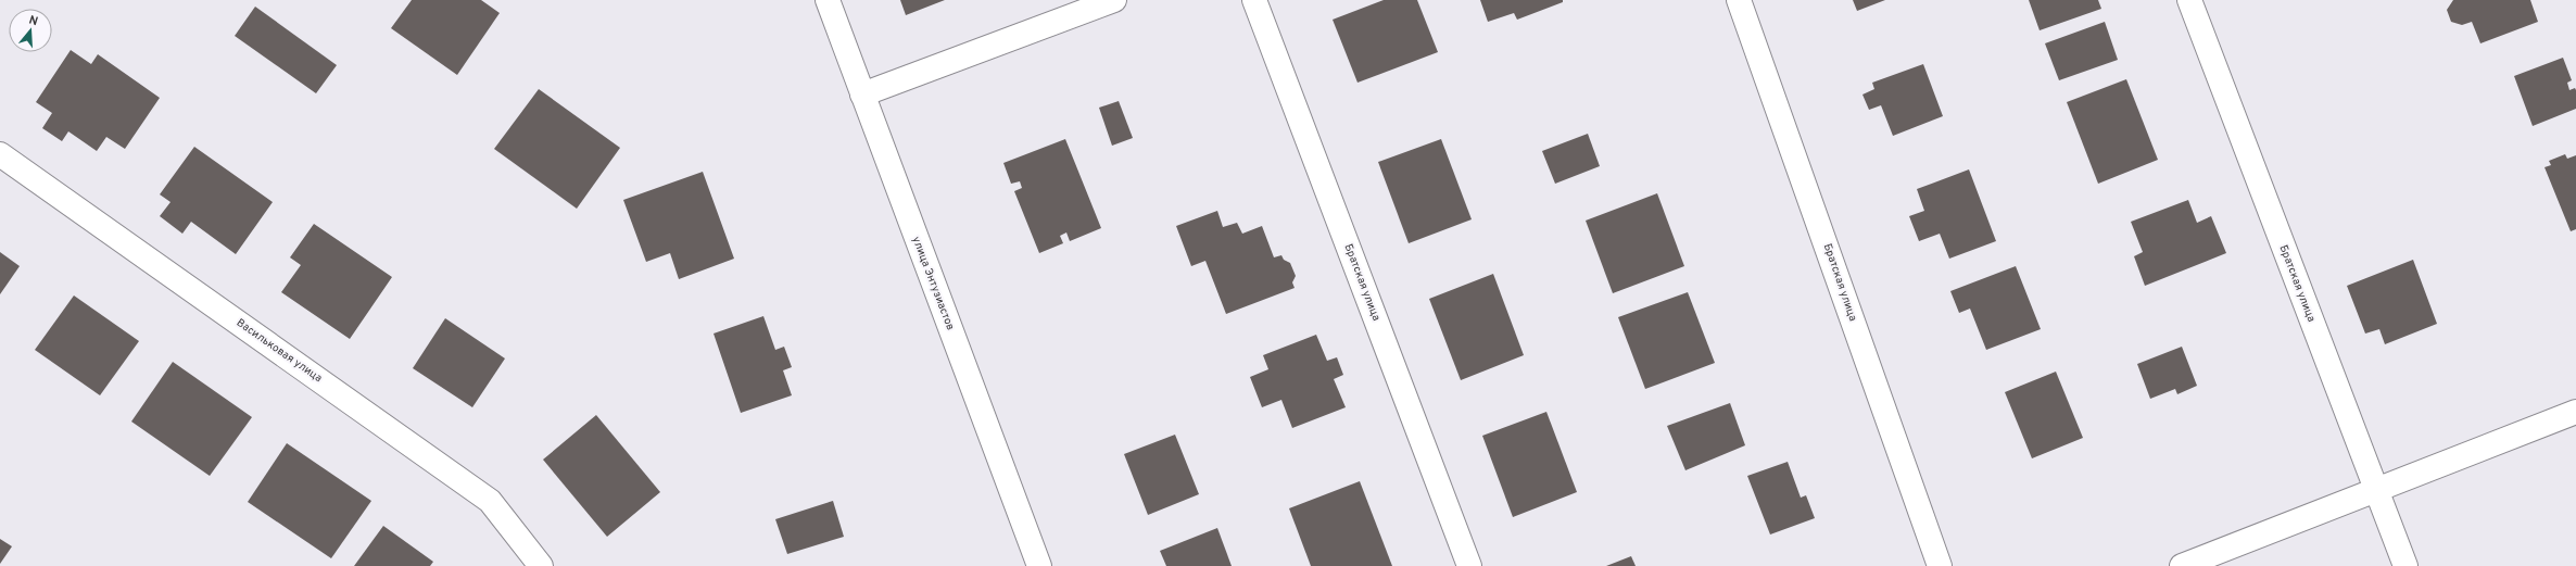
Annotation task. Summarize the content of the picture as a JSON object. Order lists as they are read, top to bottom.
{
  "streets": {
    "street": ["Братская улица", "улица Энтузиастов", "Васильковая улица"]
  },
  "north": "top"
}
